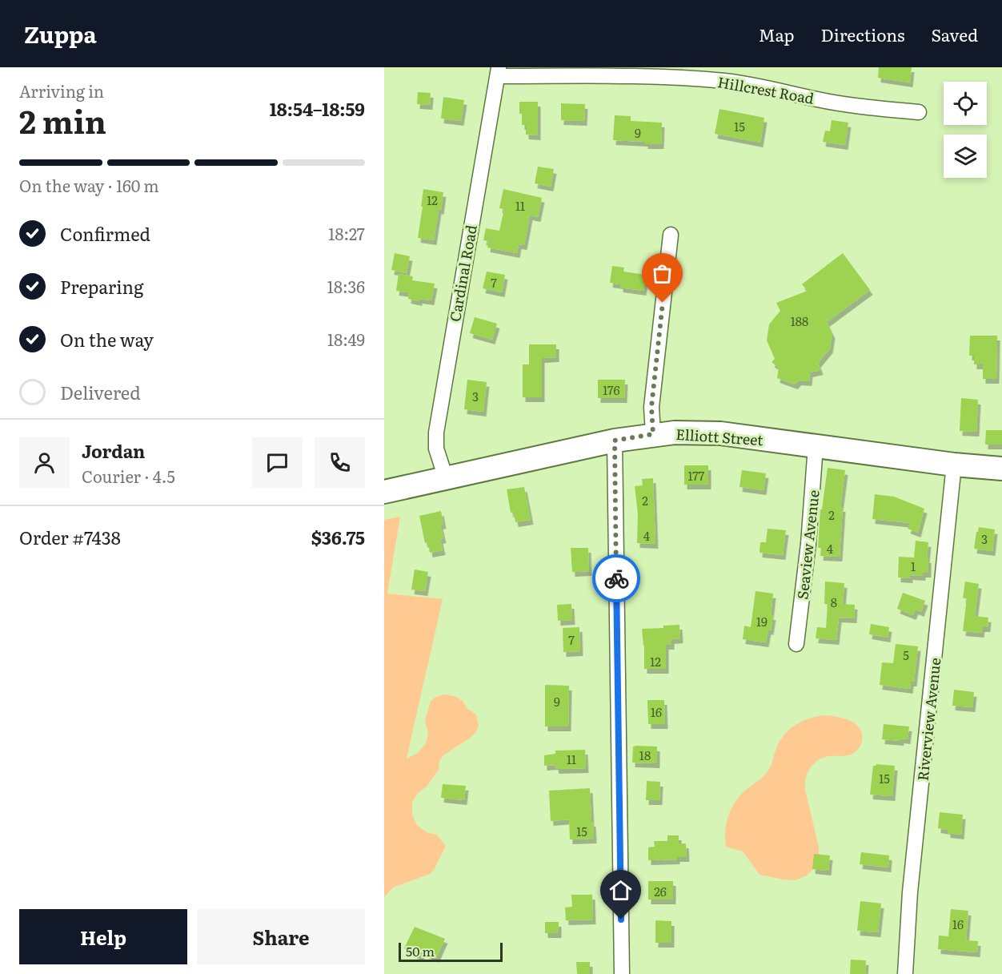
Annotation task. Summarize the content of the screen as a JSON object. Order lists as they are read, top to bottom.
{
  "streets": {
    "main road": ["Elliott Street"],
    "street": [
      "Hillcrest Road",
      "Cardinal Road",
      "Seaview Avenue",
      "Riverview Avenue"
    ]
  },
  "crossings": [
    ["Hillcrest Road", "Cardinal Road"],
    ["Cardinal Road", "Elliott Street"],
    ["Elliott Street", "Seaview Avenue"],
    ["Elliott Street", "Riverview Avenue"]
  ],
  "house_numbers": [
    "15",
    "9",
    "12",
    "11",
    "7",
    "188",
    "176",
    "3",
    "177",
    "2",
    "2",
    "4",
    "3",
    "4",
    "1",
    "8",
    "19",
    "7",
    "5",
    "12",
    "9",
    "16",
    "18",
    "11",
    "15",
    "15",
    "26",
    "16"
  ],
  "scale_bar": "50 m",
  "page": {
    "header": "Zuppa",
    "nav": ["Map", "Directions", "Saved"],
    "heading": ["2 min", "Arriving in", "18:54–18:59"],
    "panel": [
      "Jordan",
      "Courier · 4.5",
      "Order #7438",
      "$36.75"
    ],
    "bar": "On the way · 160 m",
    "list": [
      ["Confirmed", "18:27"],
      ["Preparing", "18:36"],
      ["On the way", "18:49"],
      "Delivered"
    ],
    "buttons": ["Help", "Share"],
    "scale": "50 m"
  }
}
